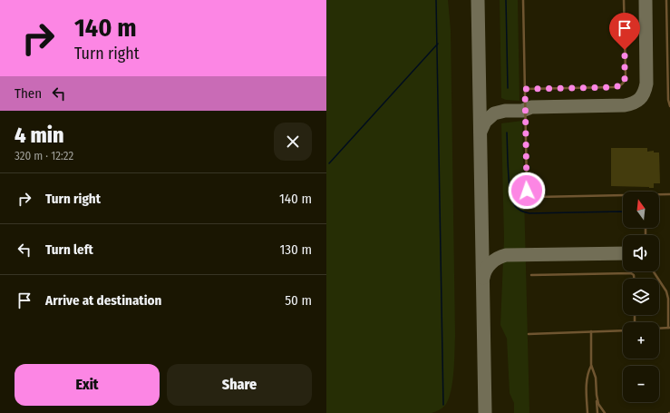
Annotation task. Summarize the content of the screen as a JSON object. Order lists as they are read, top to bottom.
{
  "north": "top",
  "page": {
    "turn": ["140 m", "Turn right"],
    "then": "Then",
    "heading": ["4 min", "320 m · 12:22"],
    "list": [
      {
        "name": "Turn right",
        "value": "140 m"
      },
      {
        "name": "Turn left",
        "value": "130 m"
      },
      {
        "name": "Arrive at destination",
        "value": "50 m"
      }
    ],
    "map_buttons": ["+", "−"],
    "buttons": ["Exit", "Share"]
  }
}
